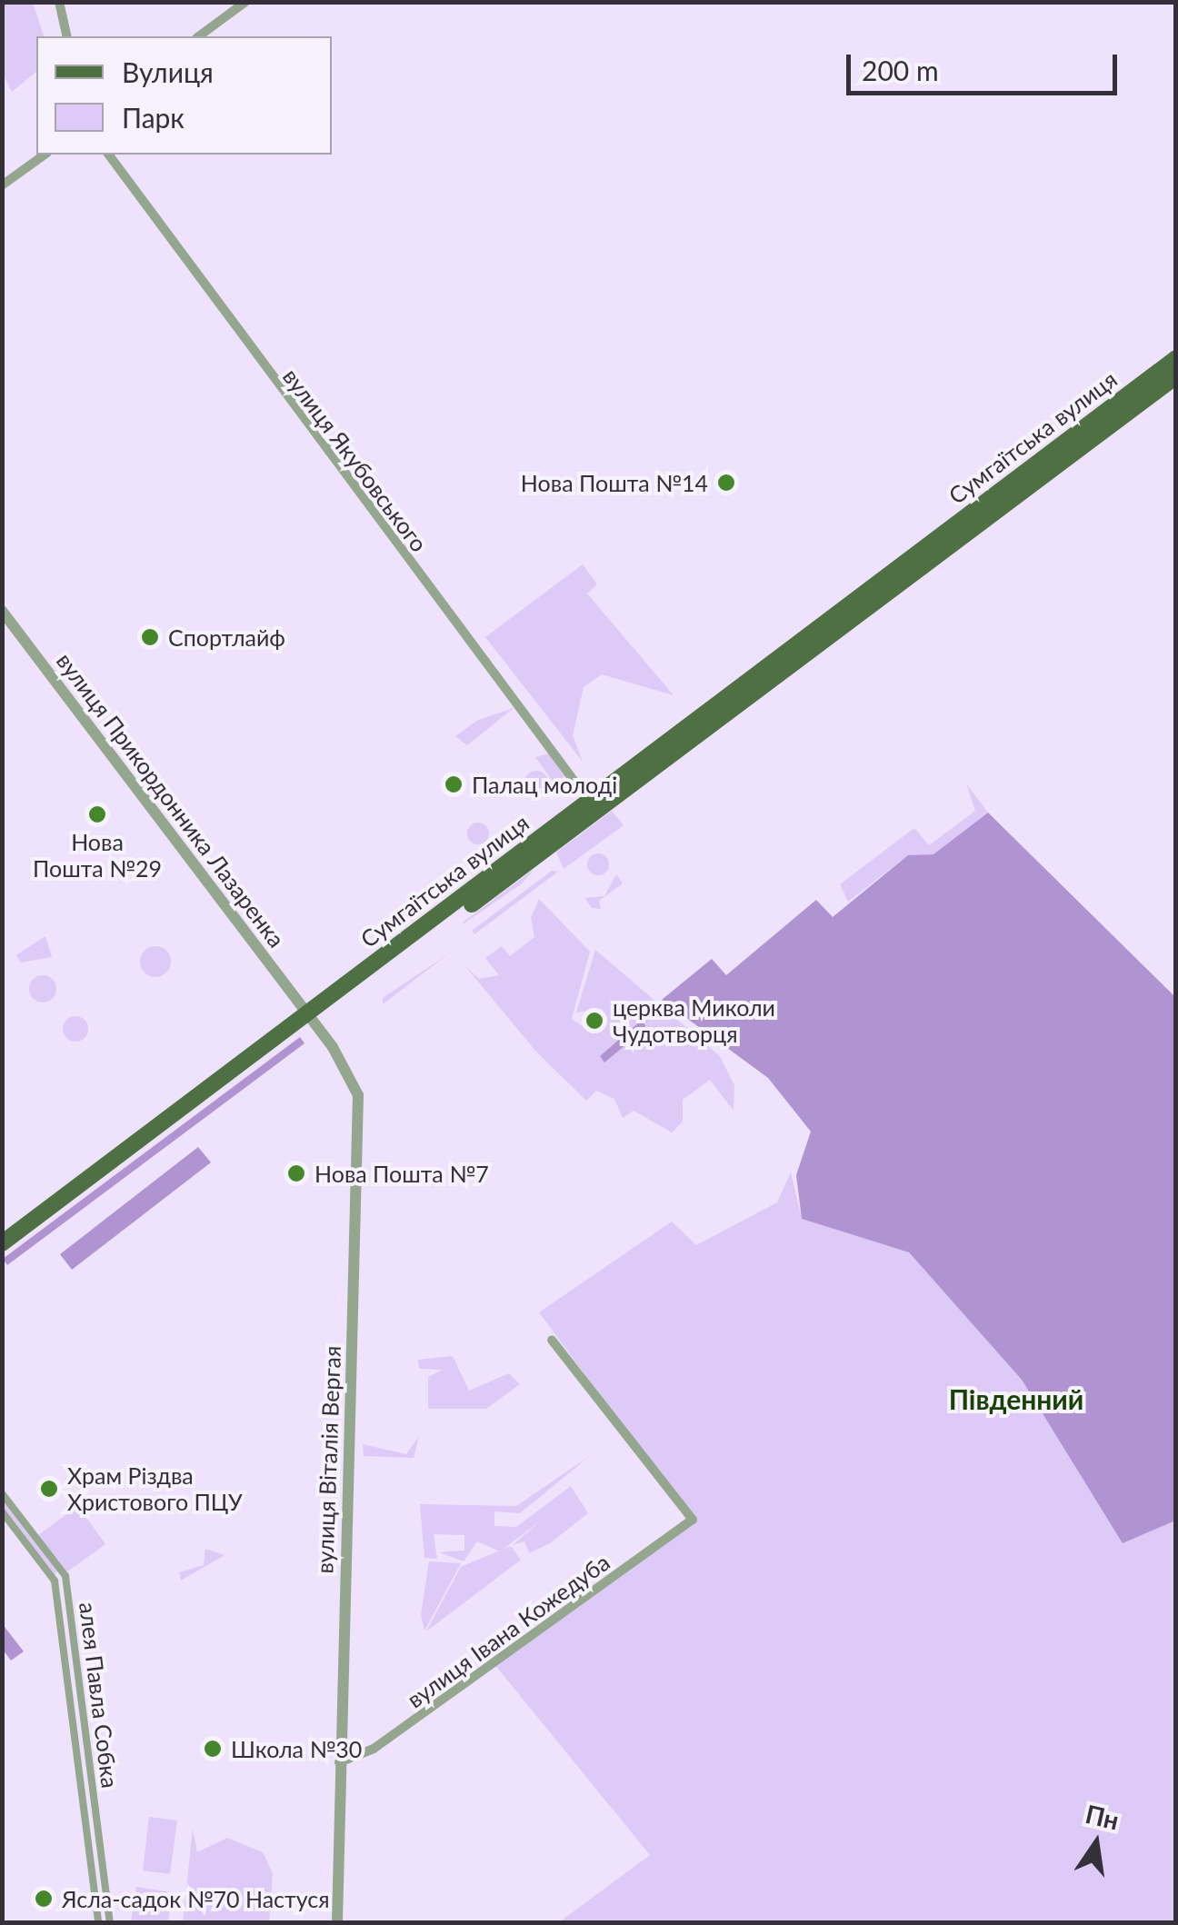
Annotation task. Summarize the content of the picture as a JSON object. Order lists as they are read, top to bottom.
{
  "streets": {
    "main road": ["Сумгаїтська вулиця"],
    "street": [
      "вулиця Якубовського",
      "вулиця Прикордонника Лазаренка",
      "вулиця Віталія Вергая",
      "вулиця Івана Кожедуба",
      "алея Павла Собка"
    ]
  },
  "crossings": [
    ["Сумгаїтська вулиця", "вулиця Прикордонника Лазаренка"],
    ["Сумгаїтська вулиця", "вулиця Віталія Вергая"],
    ["вулиця Прикордонника Лазаренка", "вулиця Віталія Вергая"],
    ["вулиця Віталія Вергая", "вулиця Івана Кожедуба"]
  ],
  "districts": ["Південний"],
  "places": [
    "Нова Пошта №14",
    "Спортлайф",
    "Палац молоді",
    "Нова Пошта №29",
    "церква Миколи Чудотворця",
    "Нова Пошта №7",
    "Храм Різдва Христового ПЦУ",
    "Школа №30",
    "Ясла-садок №70 Настуся"
  ],
  "legend": ["Вулиця", "Парк"],
  "scale_bar": "200 m",
  "north": "top"
}
